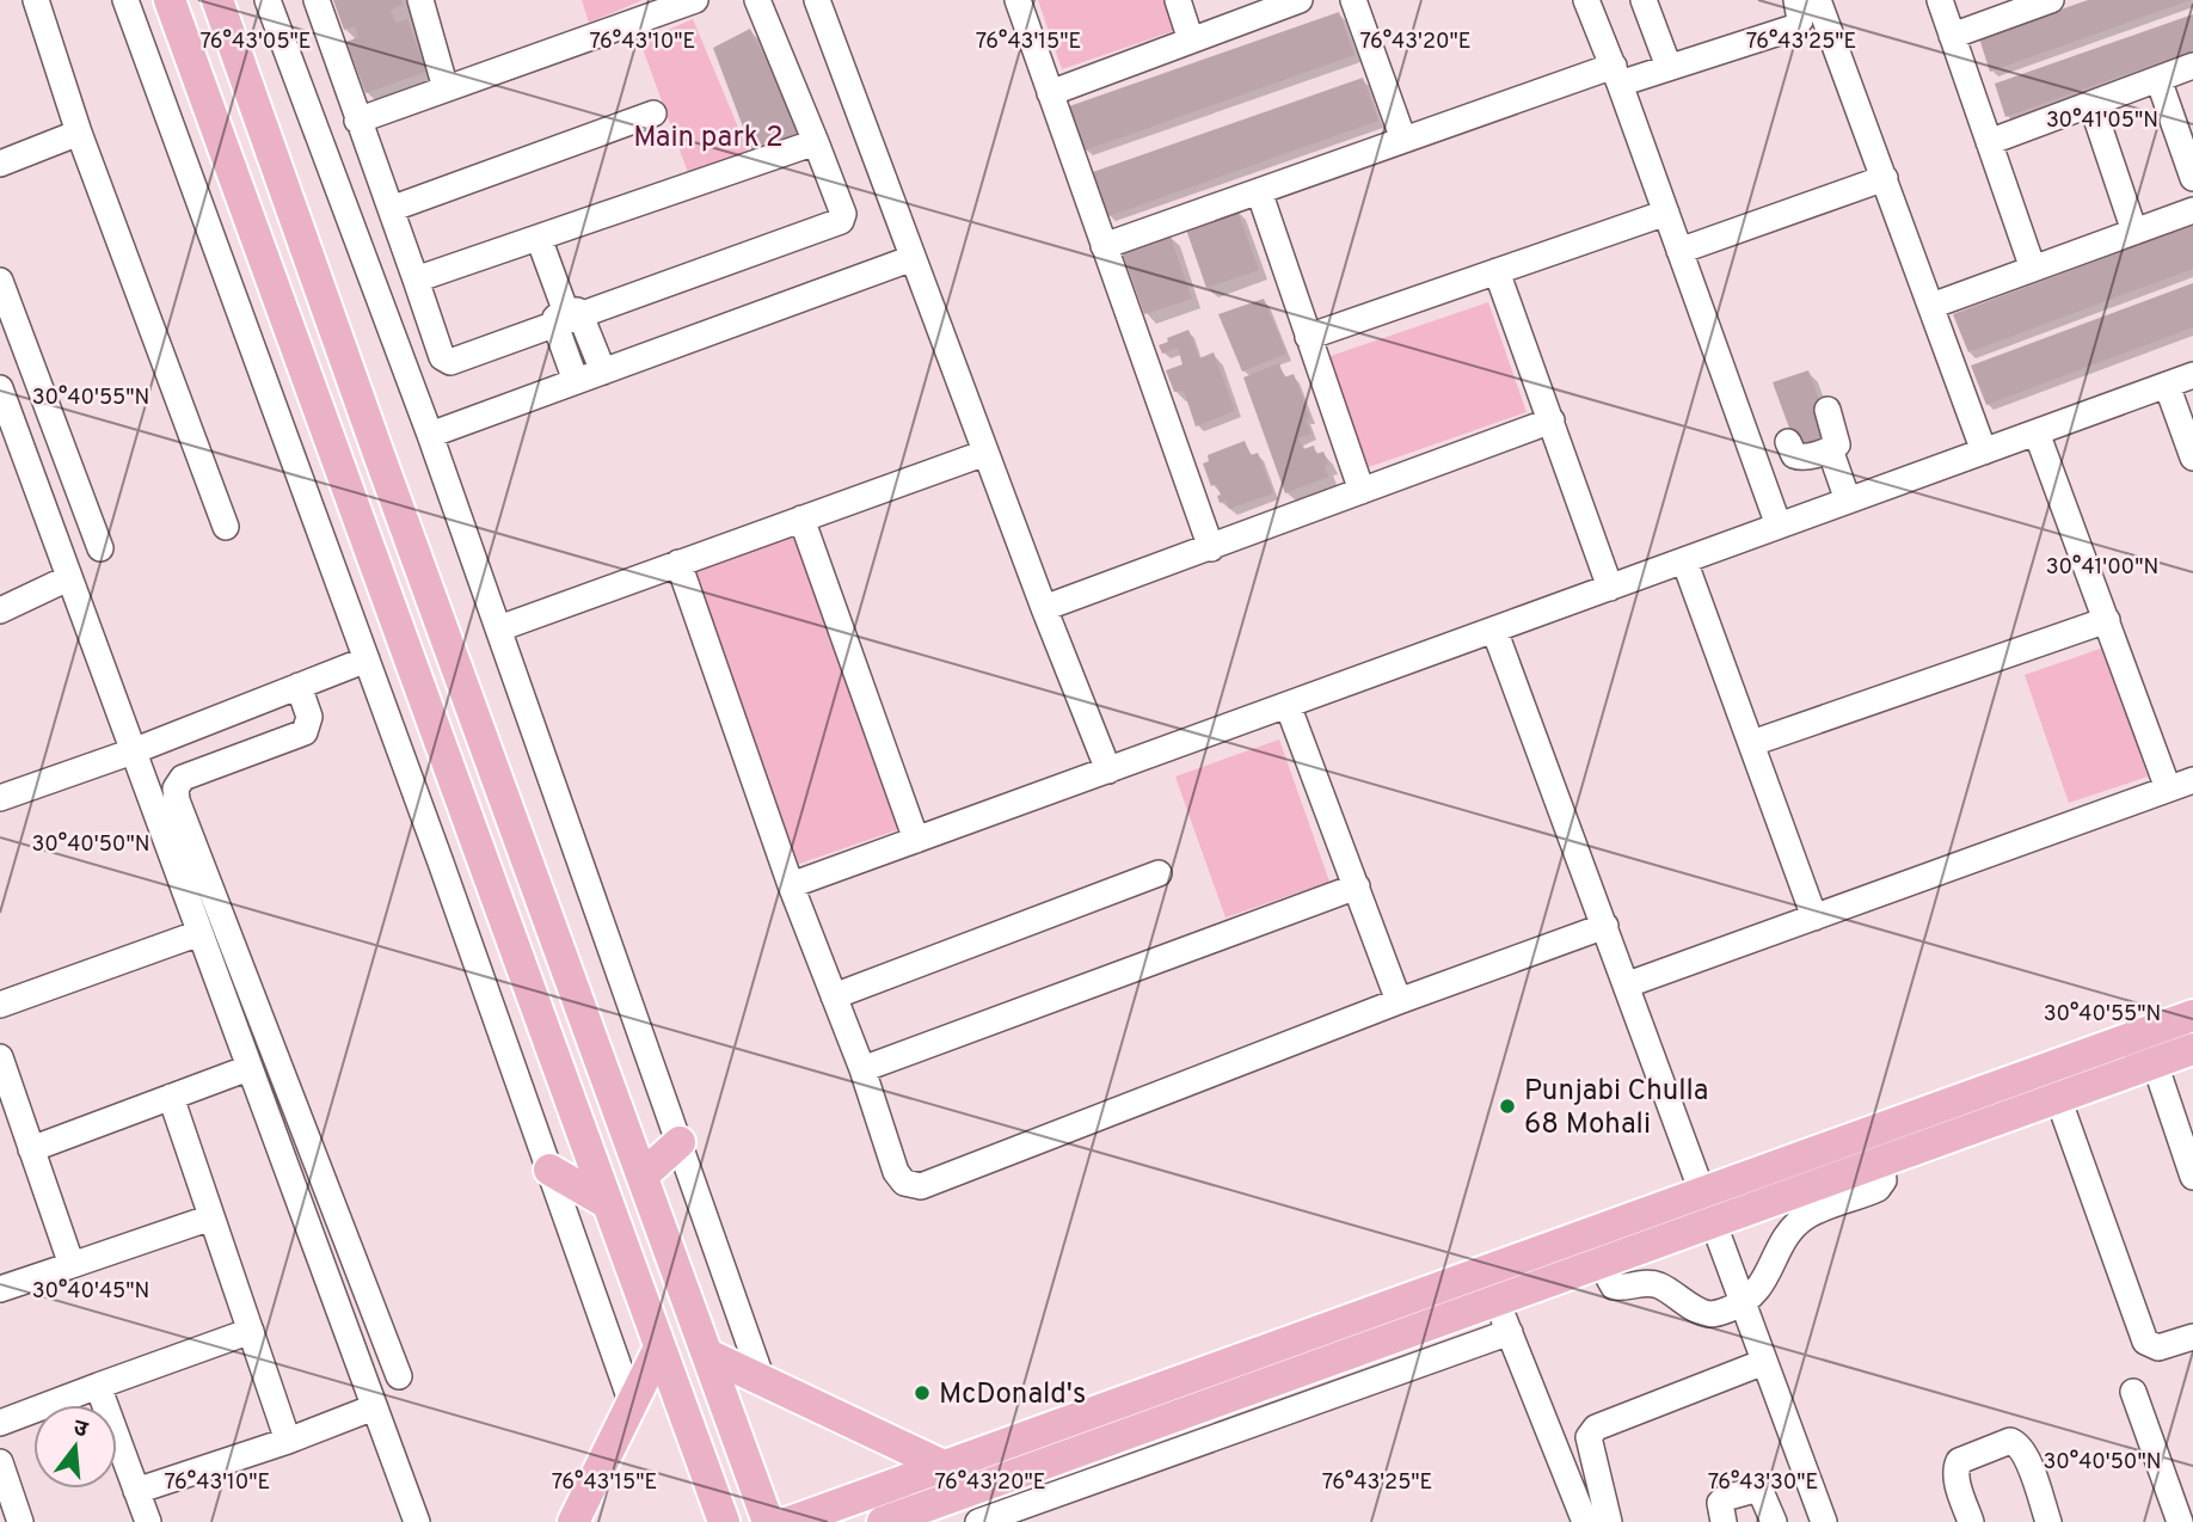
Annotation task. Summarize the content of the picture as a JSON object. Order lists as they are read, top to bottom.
{
  "parks": ["Main park 2"],
  "places": ["Punjabi Chulla 68 Mohali", "McDonald's"],
  "north": "top",
  "coordinates": [
    "76°43'05\"E",
    "76°43'10\"E",
    "76°43'15\"E",
    "76°43'20\"E",
    "76°43'25\"E",
    "30°41'05\"N",
    "30°40'55\"N",
    "30°41'00\"N",
    "30°40'50\"N",
    "30°40'45\"N",
    "76°43'30\"E"
  ]
}
